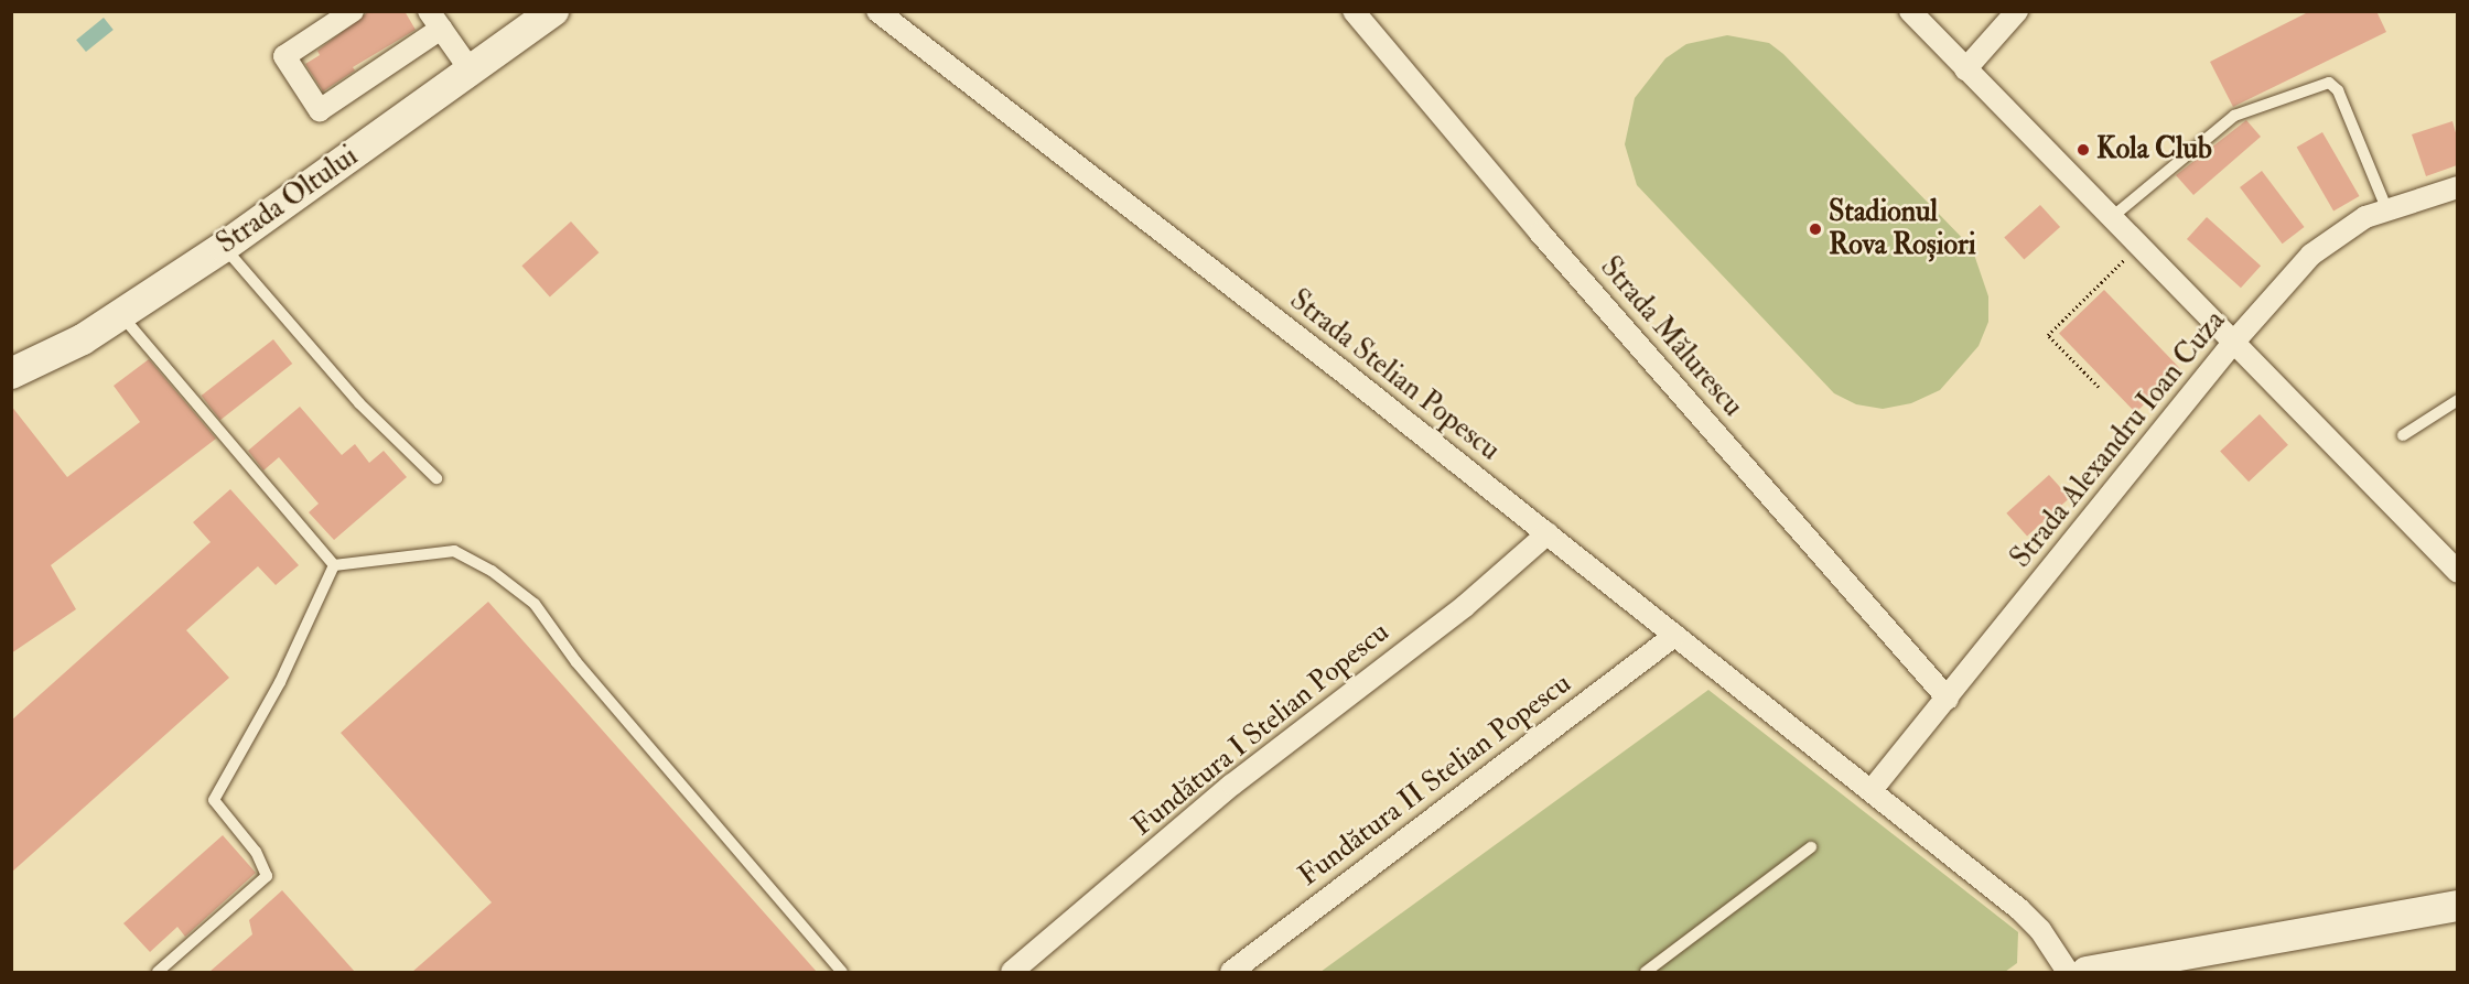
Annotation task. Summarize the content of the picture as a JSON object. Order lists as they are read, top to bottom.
{
  "streets": {
    "main road": ["Strada Oltului"],
    "street": [
      "Strada Mălurescu",
      "Strada Stelian Popescu",
      "Strada Alexandru Ioan Cuza",
      "Fundătura I Stelian Popescu",
      "Fundătura II Stelian Popescu"
    ]
  },
  "crossings": [
    ["Strada Mălurescu", "Strada Alexandru Ioan Cuza"],
    ["Strada Stelian Popescu", "Strada Alexandru Ioan Cuza"],
    ["Strada Stelian Popescu", "Fundătura I Stelian Popescu"],
    ["Strada Stelian Popescu", "Fundătura II Stelian Popescu"]
  ],
  "places": ["Kola Club", "Stadionul Rova Roșiori"]
}
